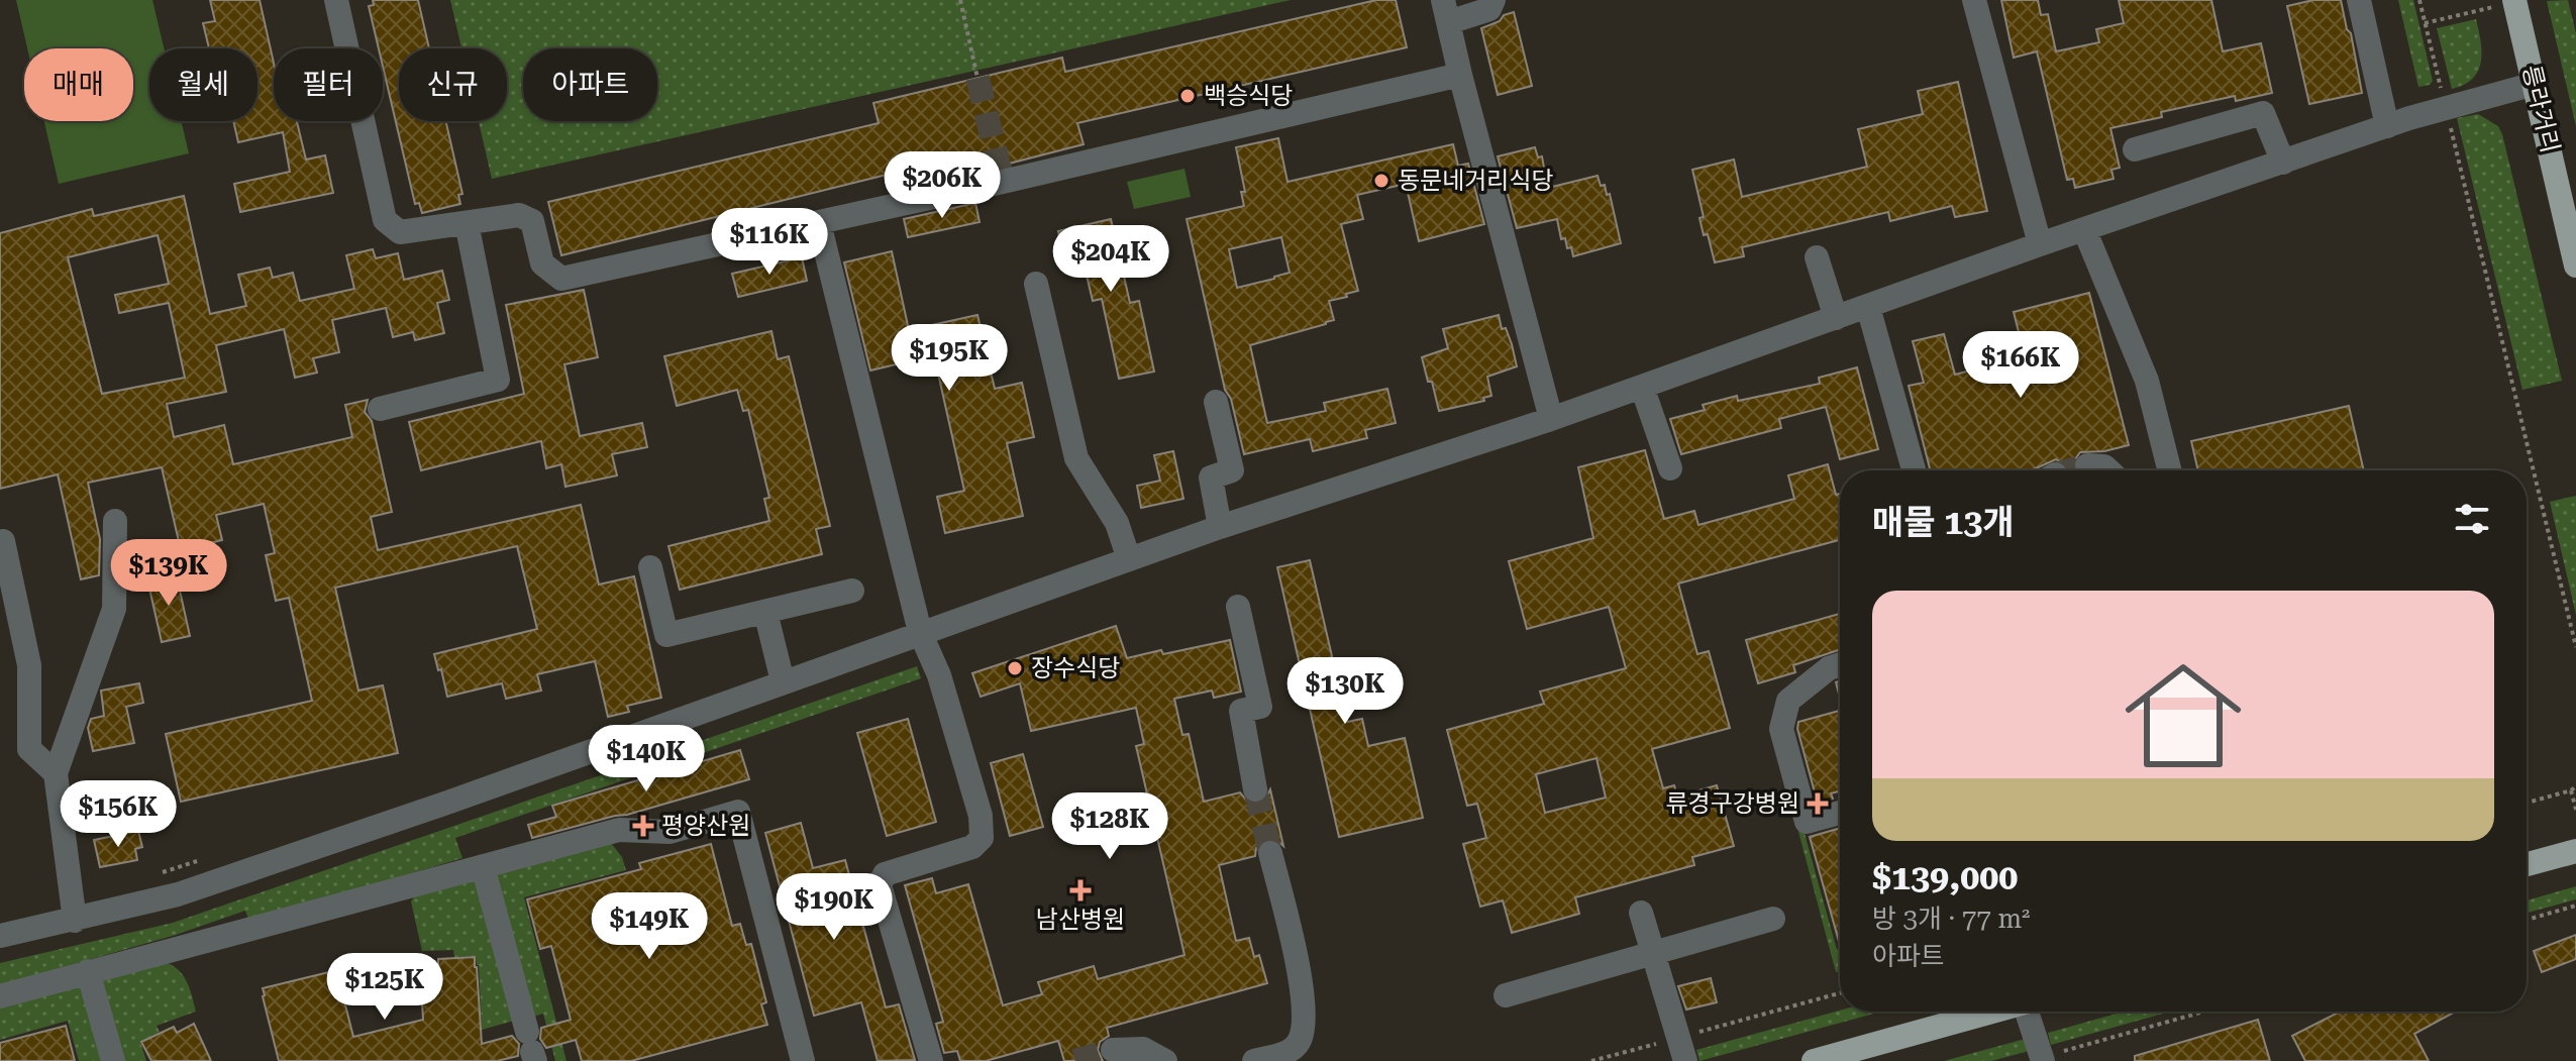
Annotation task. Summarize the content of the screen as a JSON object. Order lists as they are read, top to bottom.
{
  "streets": {
    "main road": ["릉라거리"]
  },
  "places": {
    "other": ["백승식당", "동문네거리식당", "장수식당"],
    "health": ["류경구강병원", "평양산원", "남산병원"]
  },
  "page": {
    "chip": [
      "매매",
      "월세",
      "필터",
      "신규",
      "아파트"
    ],
    "price": [
      "$206K",
      "$116K",
      "$204K",
      "$195K",
      "$166K",
      "$139K",
      "$130K",
      "$140K",
      "$156K",
      "$128K",
      "$190K",
      "$149K",
      "$125K"
    ],
    "heading": "매물 13개",
    "list": [
      {
        "name": "$139,000",
        "note": "방 3개 · 77 m² · 아파트"
      }
    ]
  }
}
